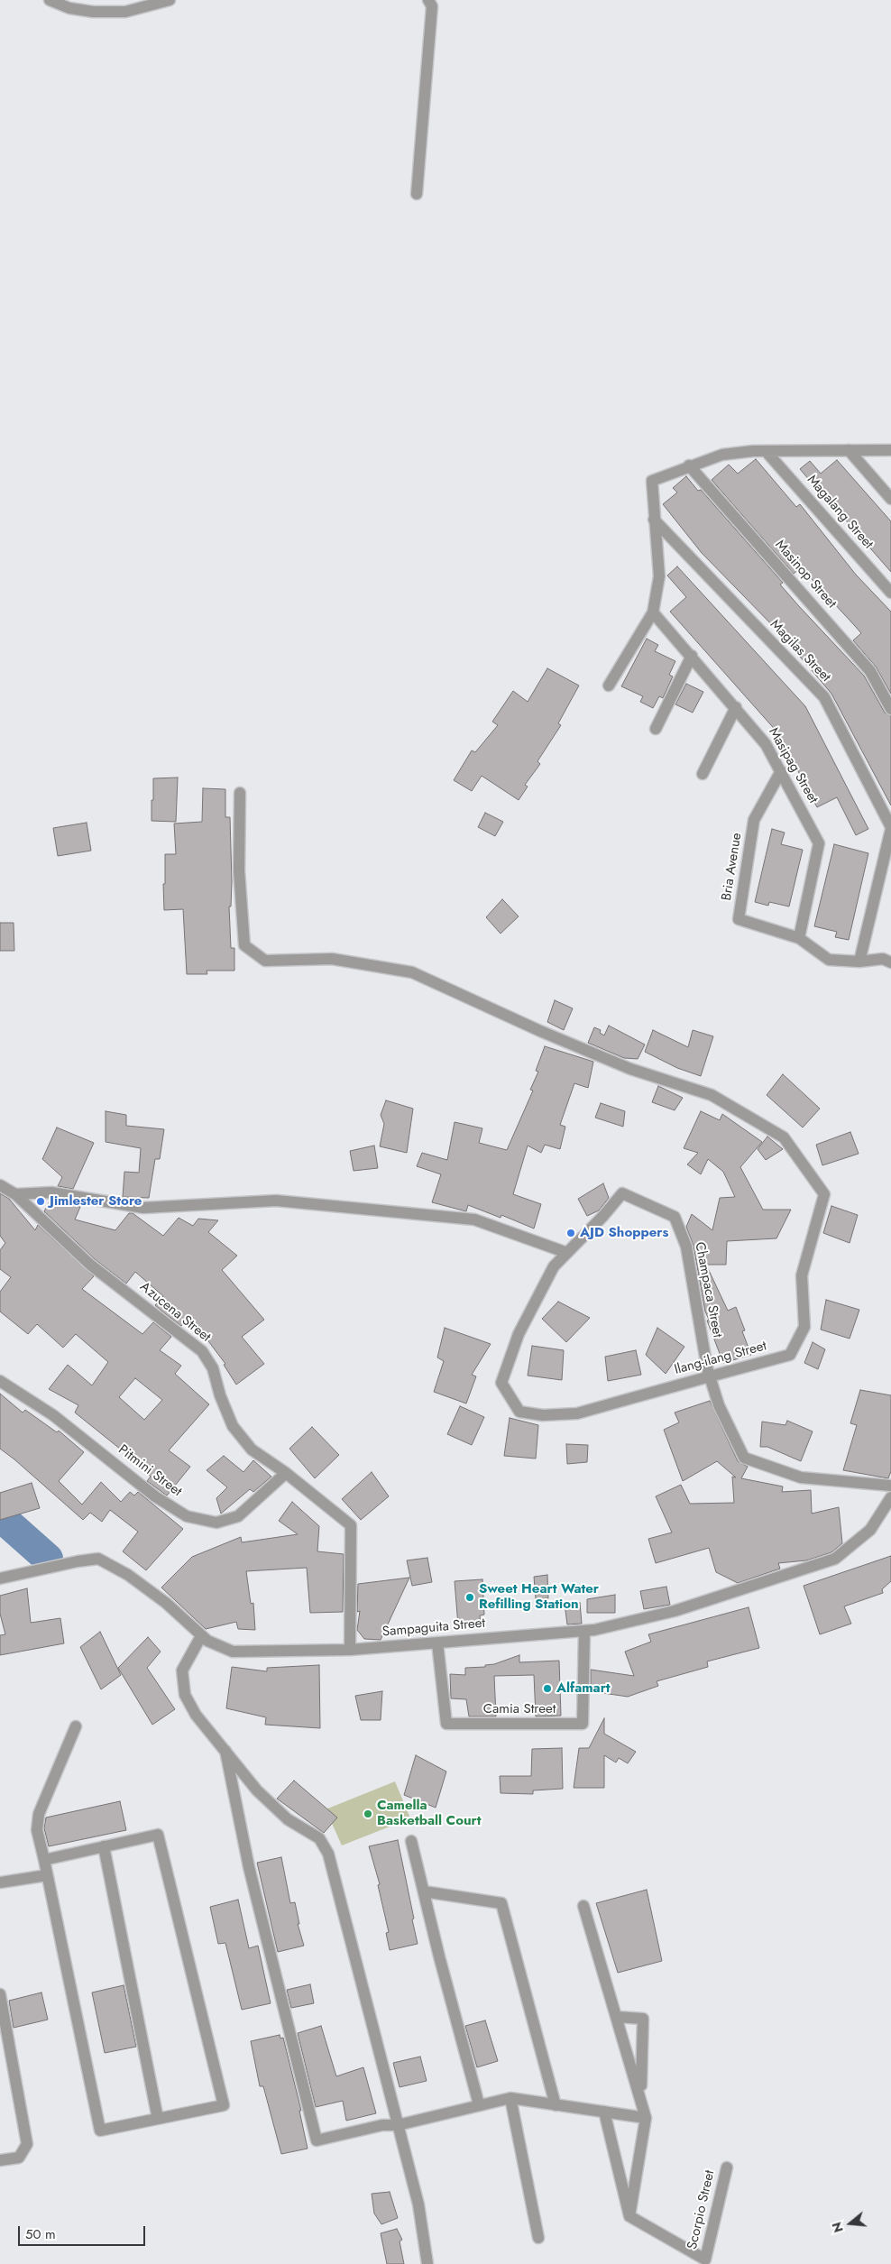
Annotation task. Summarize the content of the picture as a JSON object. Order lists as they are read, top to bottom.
{
  "streets": {
    "street": [
      "Magalang Street",
      "Masinop Street",
      "Magilas Street",
      "Masipag Street",
      "Bria Avenue",
      "Champaca Street",
      "Azucena Street",
      "Ilang-ilang Street",
      "Pitmini Street",
      "Sampaguita Street",
      "Camia Street",
      "Scorpio Street"
    ]
  },
  "crossings": [
    ["Magilas Street", "Bria Avenue"],
    ["Masipag Street", "Bria Avenue"],
    ["Champaca Street", "Ilang-ilang Street"],
    ["Azucena Street", "Pitmini Street"],
    ["Azucena Street", "Sampaguita Street"],
    ["Sampaguita Street", "Camia Street"]
  ],
  "places": [
    "Jimlester Store",
    "AJD Shoppers",
    "Sweet Heart Water Refilling Station",
    "Alfamart",
    "Camella Basketball Court"
  ],
  "scale_bar": "50 m",
  "north": "left"
}
